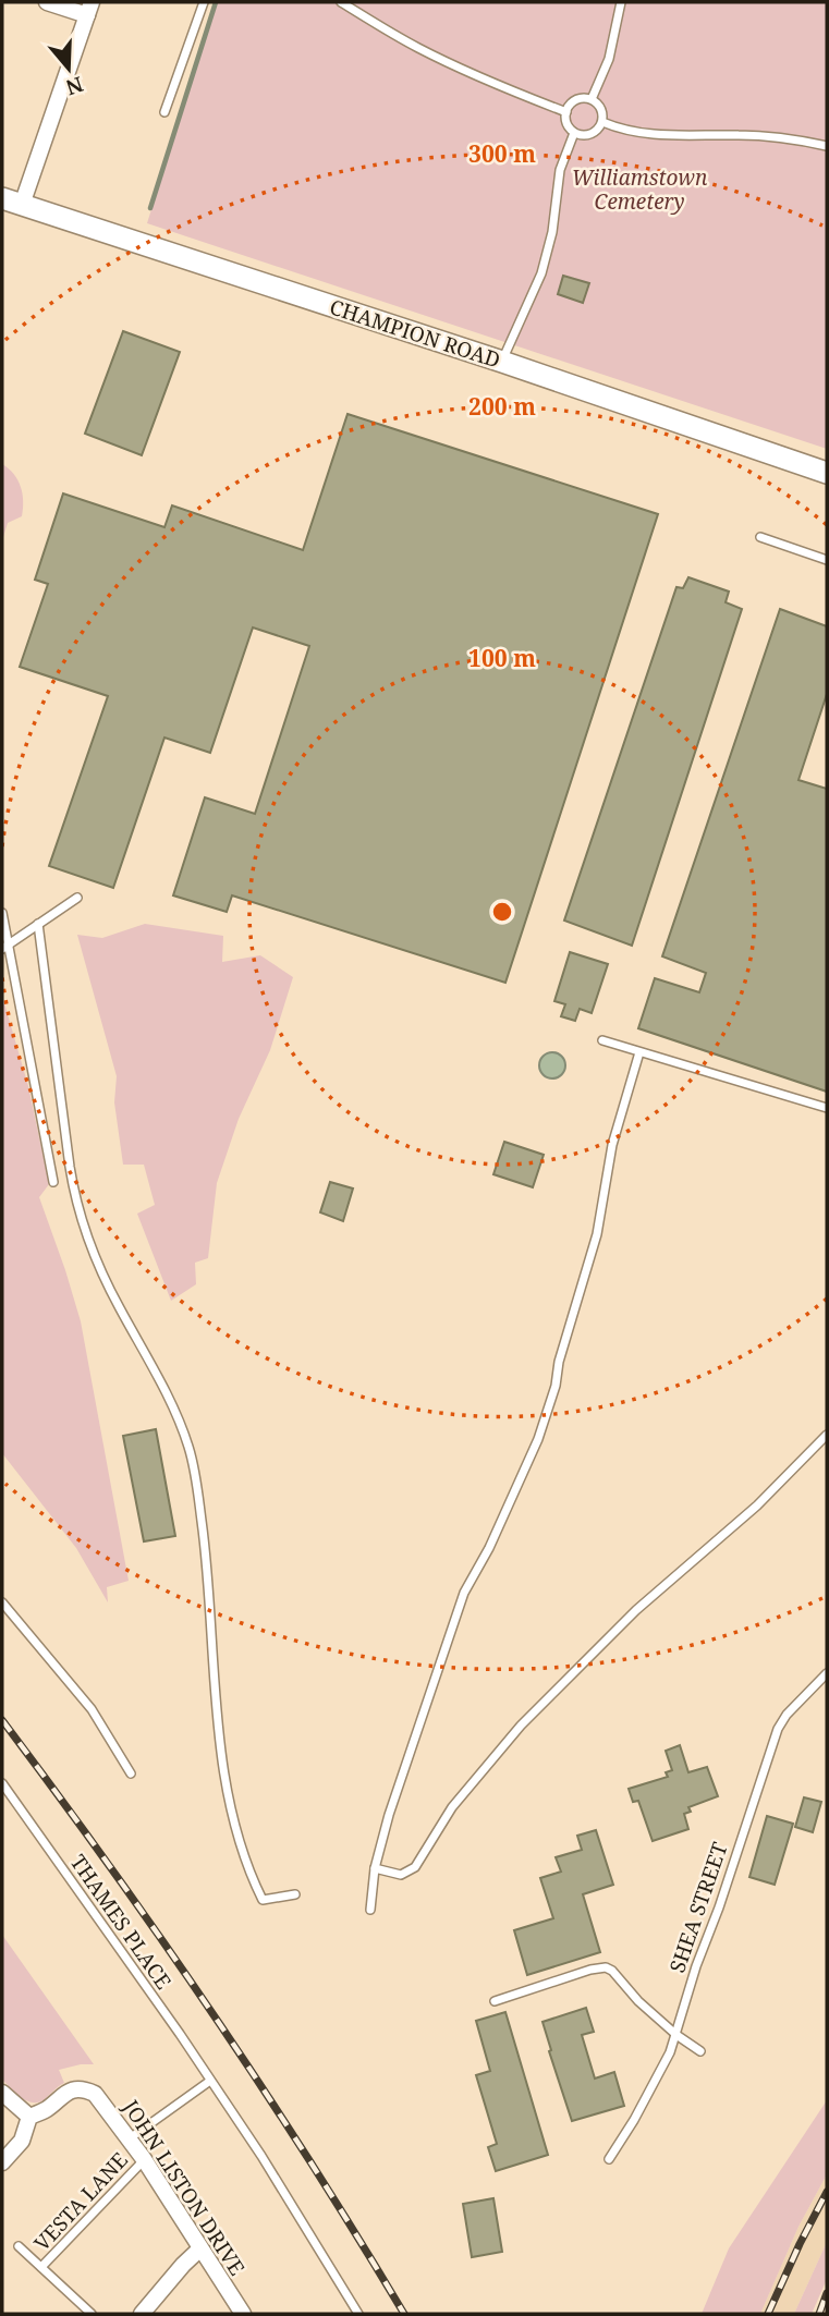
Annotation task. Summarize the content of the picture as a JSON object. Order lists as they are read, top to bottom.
{
  "streets": {
    "street": ["CHAMPION ROAD", "JOHN LISTON DRIVE"],
    "lane": ["SHEA STREET", "THAMES PLACE", "VESTA LANE"]
  },
  "crossings": [
    ["JOHN LISTON DRIVE", "VESTA LANE"]
  ],
  "parks": ["Williamstown Cemetery"],
  "north": "bottom",
  "rings": ["300 m", "200 m", "100 m"]
}
